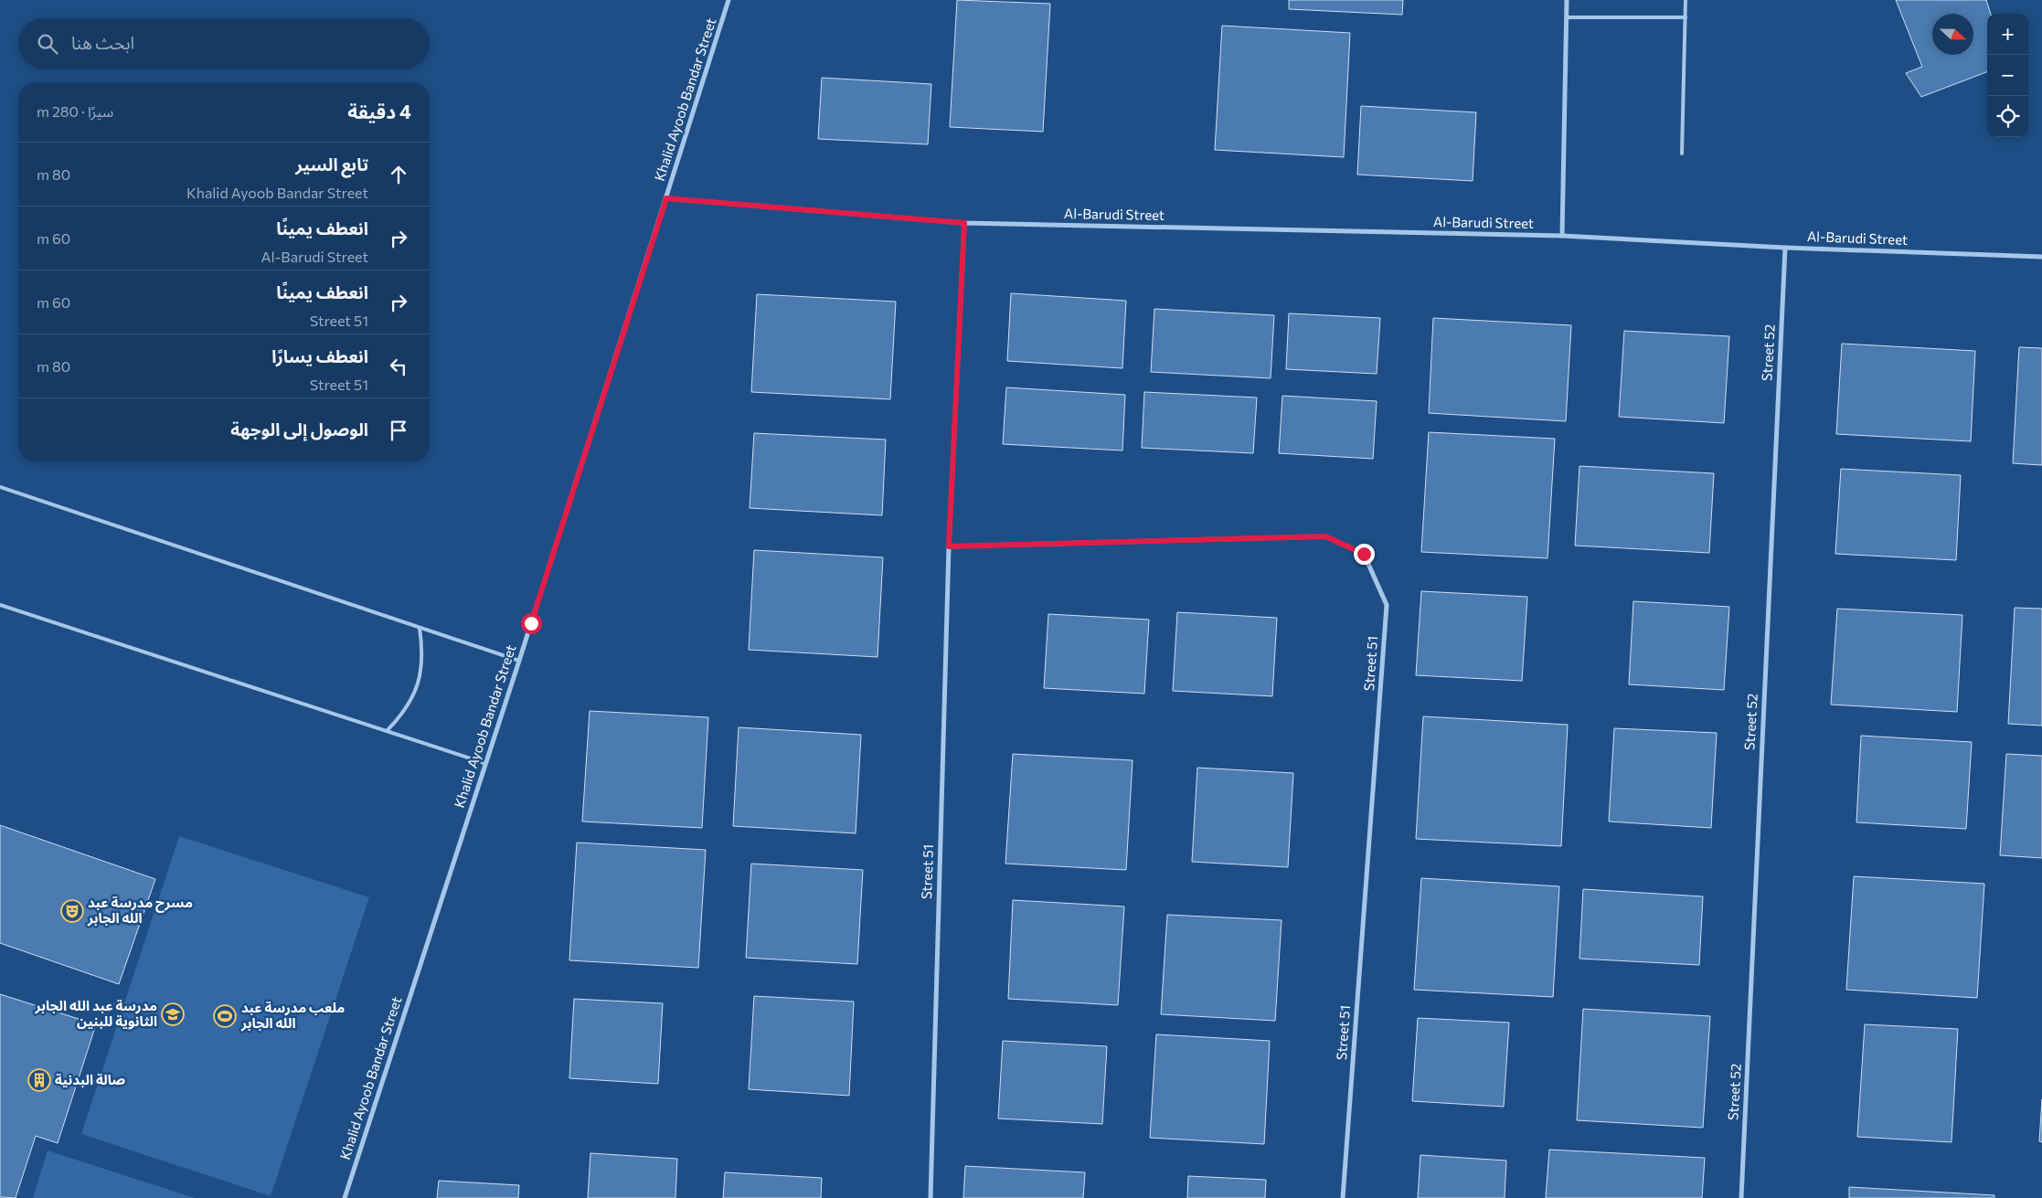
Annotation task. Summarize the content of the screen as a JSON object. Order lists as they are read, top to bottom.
{
  "streets": {
    "street": [
      "Khalid Ayoob Bandar Street",
      "Al-Barudi Street",
      "Street 52",
      "Street 51"
    ]
  },
  "crossings": [
    ["Khalid Ayoob Bandar Street", "Al-Barudi Street"],
    ["Al-Barudi Street", "Street 52"],
    ["Al-Barudi Street", "Street 51"]
  ],
  "places": {
    "theatre": ["مسرح مدرسة عبد الله الجابر"],
    "school or university": ["مدرسة عبد الله الجابر الثانوية للبنين"],
    "sports": ["ملعب مدرسة عبد الله الجابر"],
    "building": ["صالة البدنية"]
  },
  "north": "right",
  "page": {
    "map_buttons": ["+", "−"],
    "search": "ابحث هنا",
    "heading": ["4 دقيقة", "سيرًا · 280 m"],
    "list": [
      ["تابع السير", "Khalid Ayoob Bandar Street", "80 m"],
      ["انعطف يمينًا", "Al-Barudi Street", "60 m"],
      ["انعطف يمينًا", "Street 51", "60 m"],
      ["انعطف يسارًا", "Street 51", "80 m"],
      "الوصول إلى الوجهة"
    ]
  }
}
